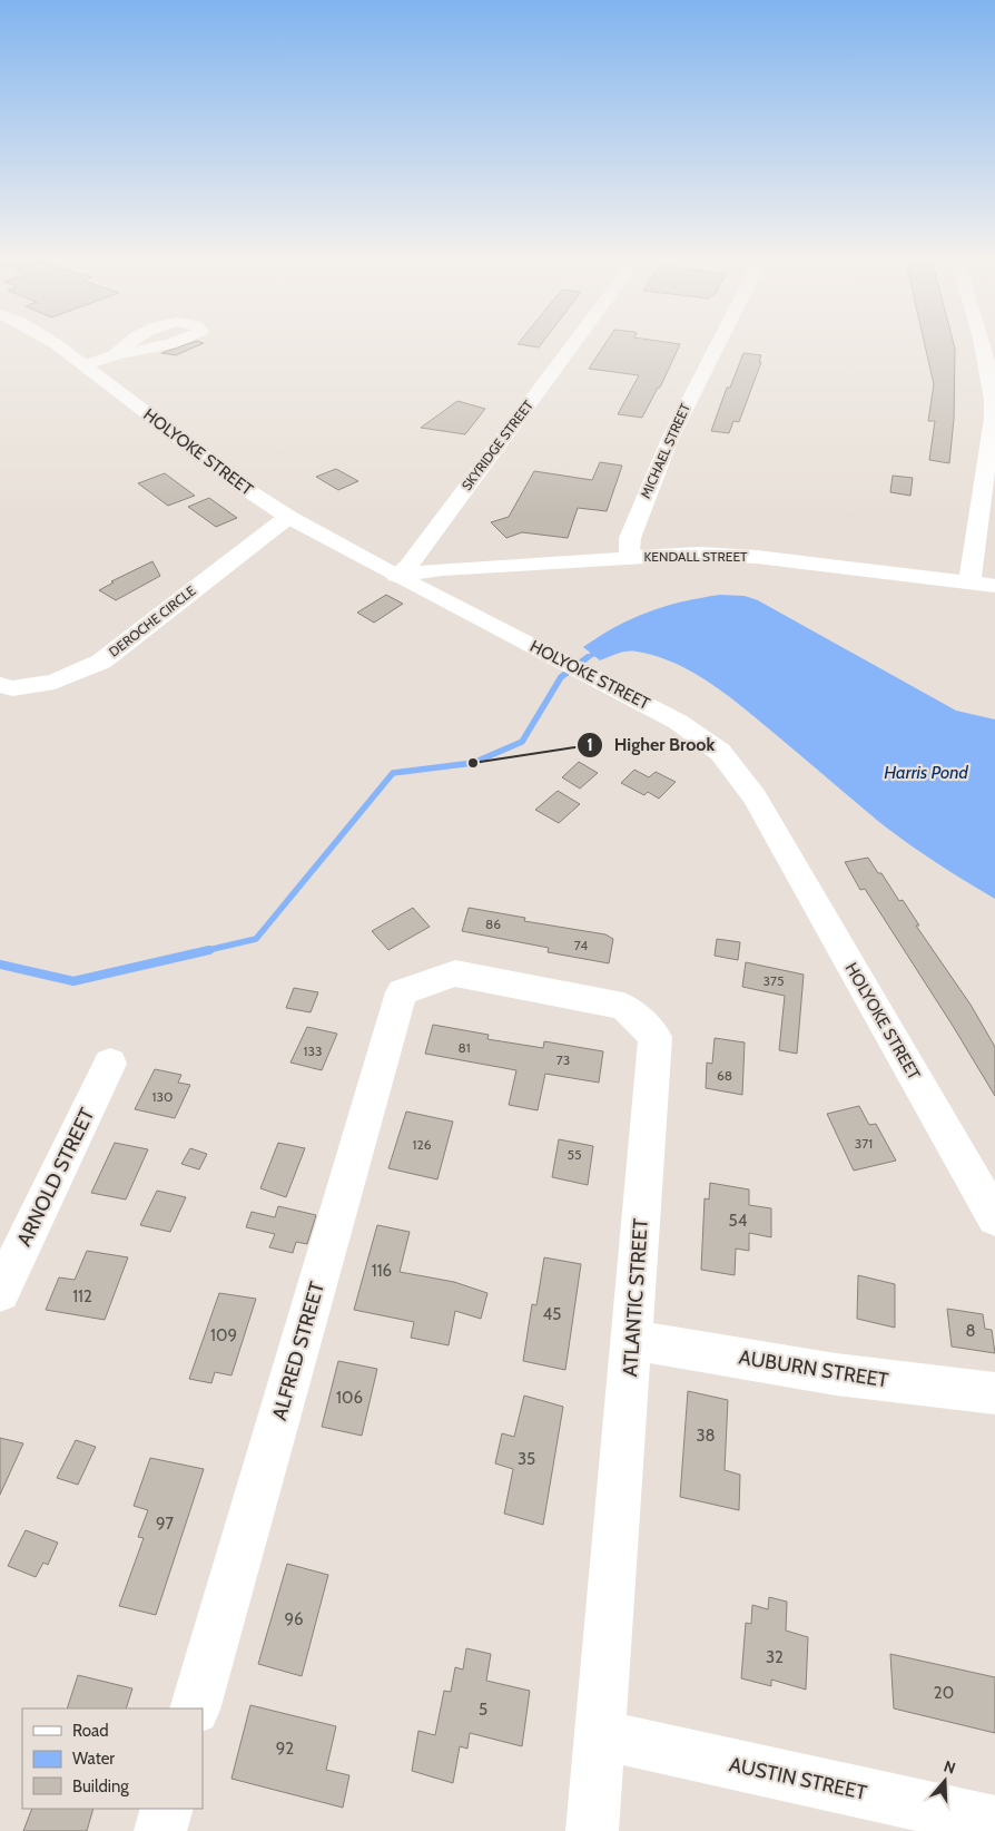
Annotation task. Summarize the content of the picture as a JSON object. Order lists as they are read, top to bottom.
{
  "streets": {
    "street": [
      "SKYRIDGE STREET",
      "MICHAEL STREET",
      "HOLYOKE STREET",
      "KENDALL STREET",
      "DEROCHE CIRCLE",
      "ARNOLD STREET",
      "ATLANTIC STREET",
      "ALFRED STREET",
      "AUBURN STREET",
      "AUSTIN STREET"
    ]
  },
  "crossings": [
    ["SKYRIDGE STREET", "HOLYOKE STREET"],
    ["SKYRIDGE STREET", "KENDALL STREET"],
    ["MICHAEL STREET", "KENDALL STREET"],
    ["HOLYOKE STREET", "KENDALL STREET"],
    ["HOLYOKE STREET", "DEROCHE CIRCLE"],
    ["ATLANTIC STREET", "ALFRED STREET"],
    ["ATLANTIC STREET", "AUBURN STREET"],
    ["ATLANTIC STREET", "AUSTIN STREET"]
  ],
  "water": ["Harris Pond"],
  "places": ["Higher Brook"],
  "house_numbers": [
    "86",
    "74",
    "375",
    "81",
    "133",
    "73",
    "68",
    "130",
    "371",
    "126",
    "55",
    "54",
    "116",
    "112",
    "45",
    "8",
    "109",
    "106",
    "38",
    "35",
    "97",
    "96",
    "32",
    "20",
    "5",
    "92"
  ],
  "legend": ["Road", "Water", "Building"],
  "north": "top"
}
